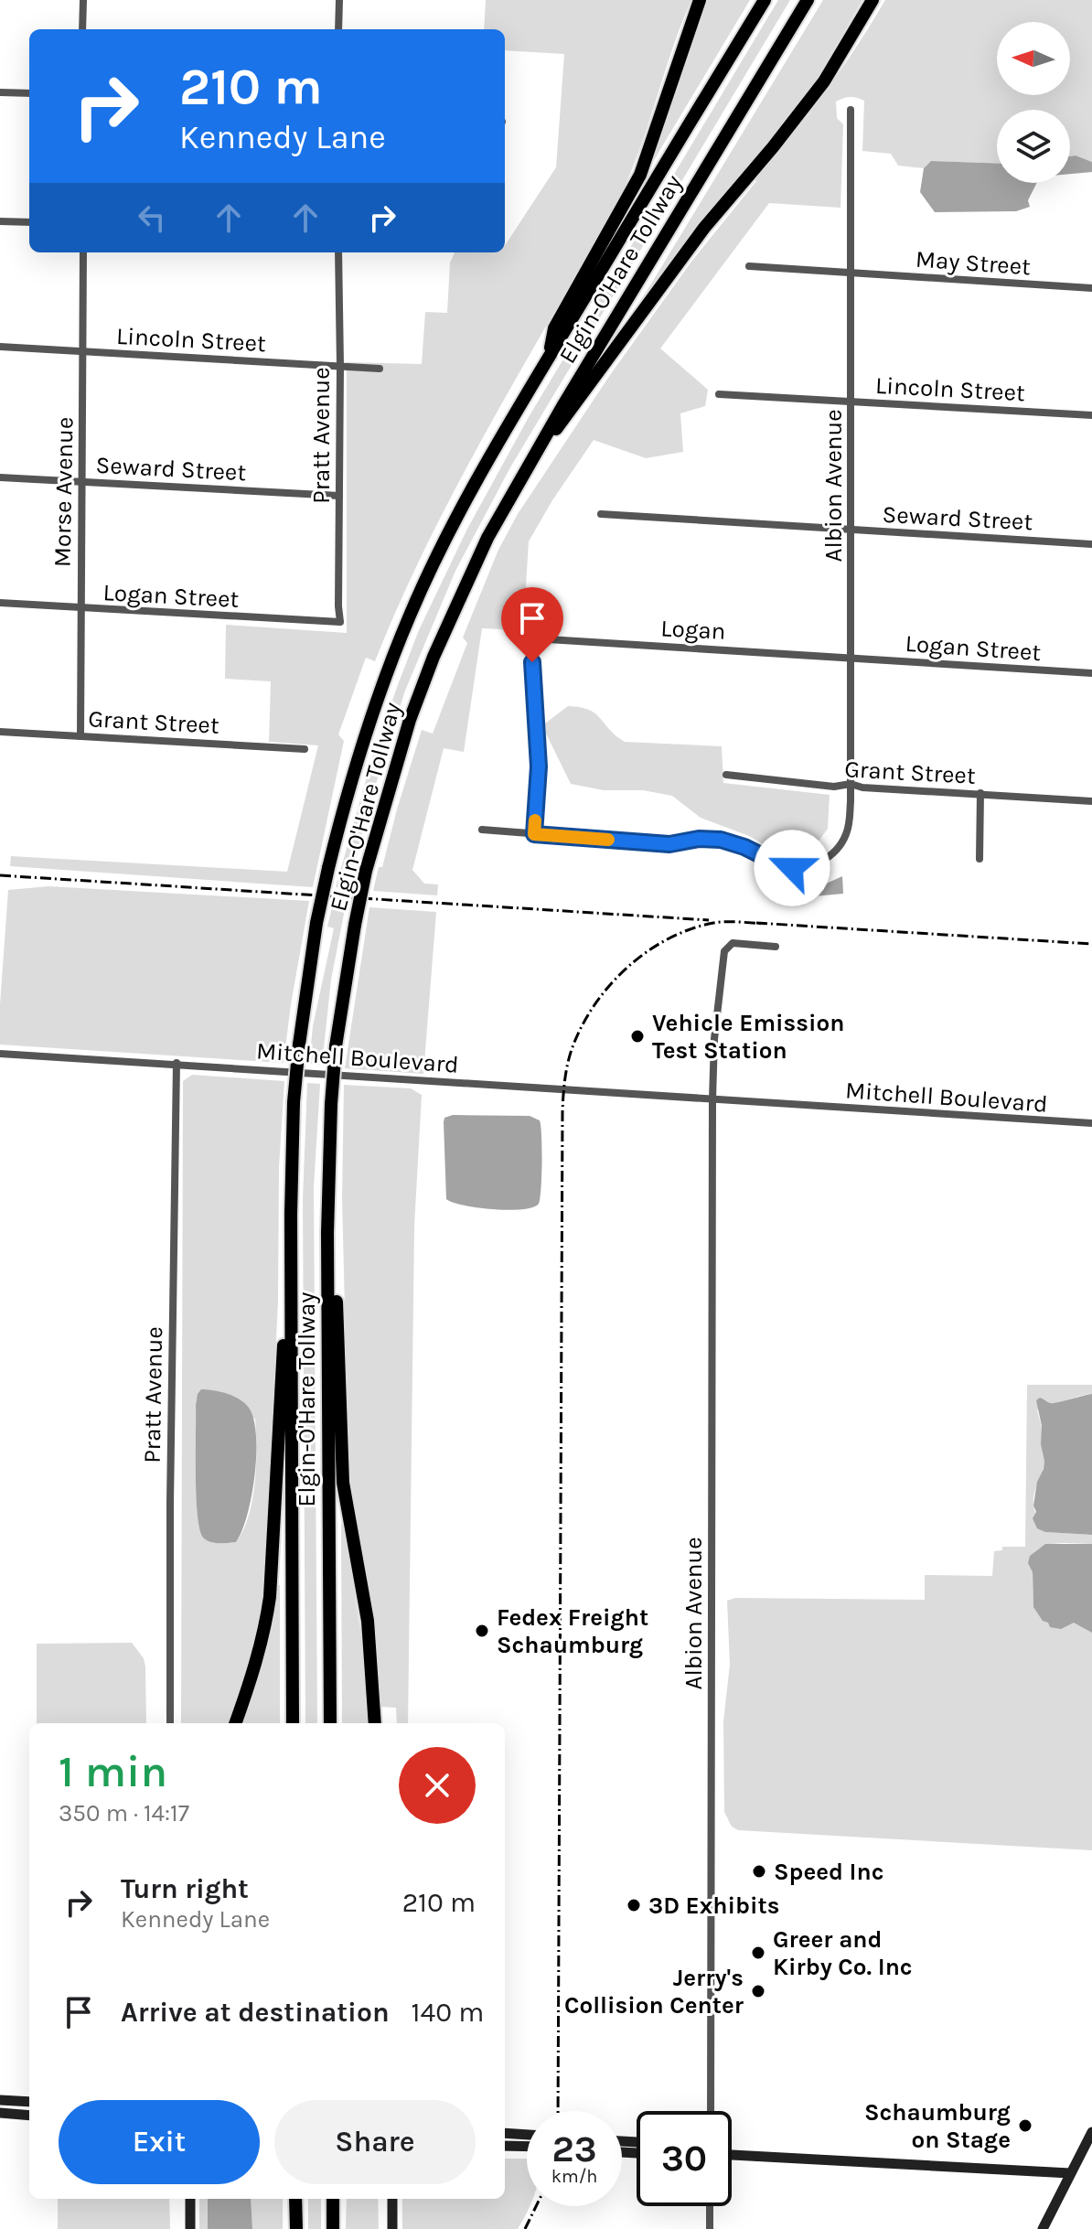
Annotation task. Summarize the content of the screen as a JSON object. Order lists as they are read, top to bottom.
{
  "streets": {
    "highway": ["Elgin-O'Hare Tollway"],
    "street": [
      "May Street",
      "Lincoln Street",
      "Pratt Avenue",
      "Seward Street",
      "Albion Avenue",
      "Morse Avenue",
      "Logan Street",
      "Logan",
      "Grant Street",
      "Mitchell Boulevard"
    ]
  },
  "crossings": [
    ["May Street", "Albion Avenue"],
    ["Lincoln Street", "Pratt Avenue"],
    ["Lincoln Street", "Albion Avenue"],
    ["Lincoln Street", "Morse Avenue"],
    ["Pratt Avenue", "Seward Street"],
    ["Pratt Avenue", "Logan Street"],
    ["Pratt Avenue", "Mitchell Boulevard"],
    ["Seward Street", "Albion Avenue"],
    ["Seward Street", "Morse Avenue"],
    ["Albion Avenue", "Logan Street"],
    ["Albion Avenue", "Logan"],
    ["Albion Avenue", "Grant Street"],
    ["Albion Avenue", "Mitchell Boulevard"],
    ["Morse Avenue", "Logan Street"],
    ["Morse Avenue", "Grant Street"],
    ["Logan Street", "Logan"]
  ],
  "places": [
    "Vehicle Emission Test Station",
    "Fedex Freight Schaumburg",
    "Speed Inc",
    "3D Exhibits",
    "Greer and Kirby Co. Inc",
    "Jerry's Collision Center",
    "Schaumburg on Stage"
  ],
  "north": "left",
  "page": {
    "turn": ["210 m", "Kennedy Lane"],
    "heading": ["1 min", "350 m · 14:17"],
    "list": [
      {
        "name": "Turn right",
        "note": "Kennedy Lane",
        "value": "210 m"
      },
      {
        "name": "Arrive at destination",
        "value": "140 m"
      }
    ],
    "buttons": ["Exit", "Share"],
    "speed": "23 km/h",
    "limit": "30"
  }
}
